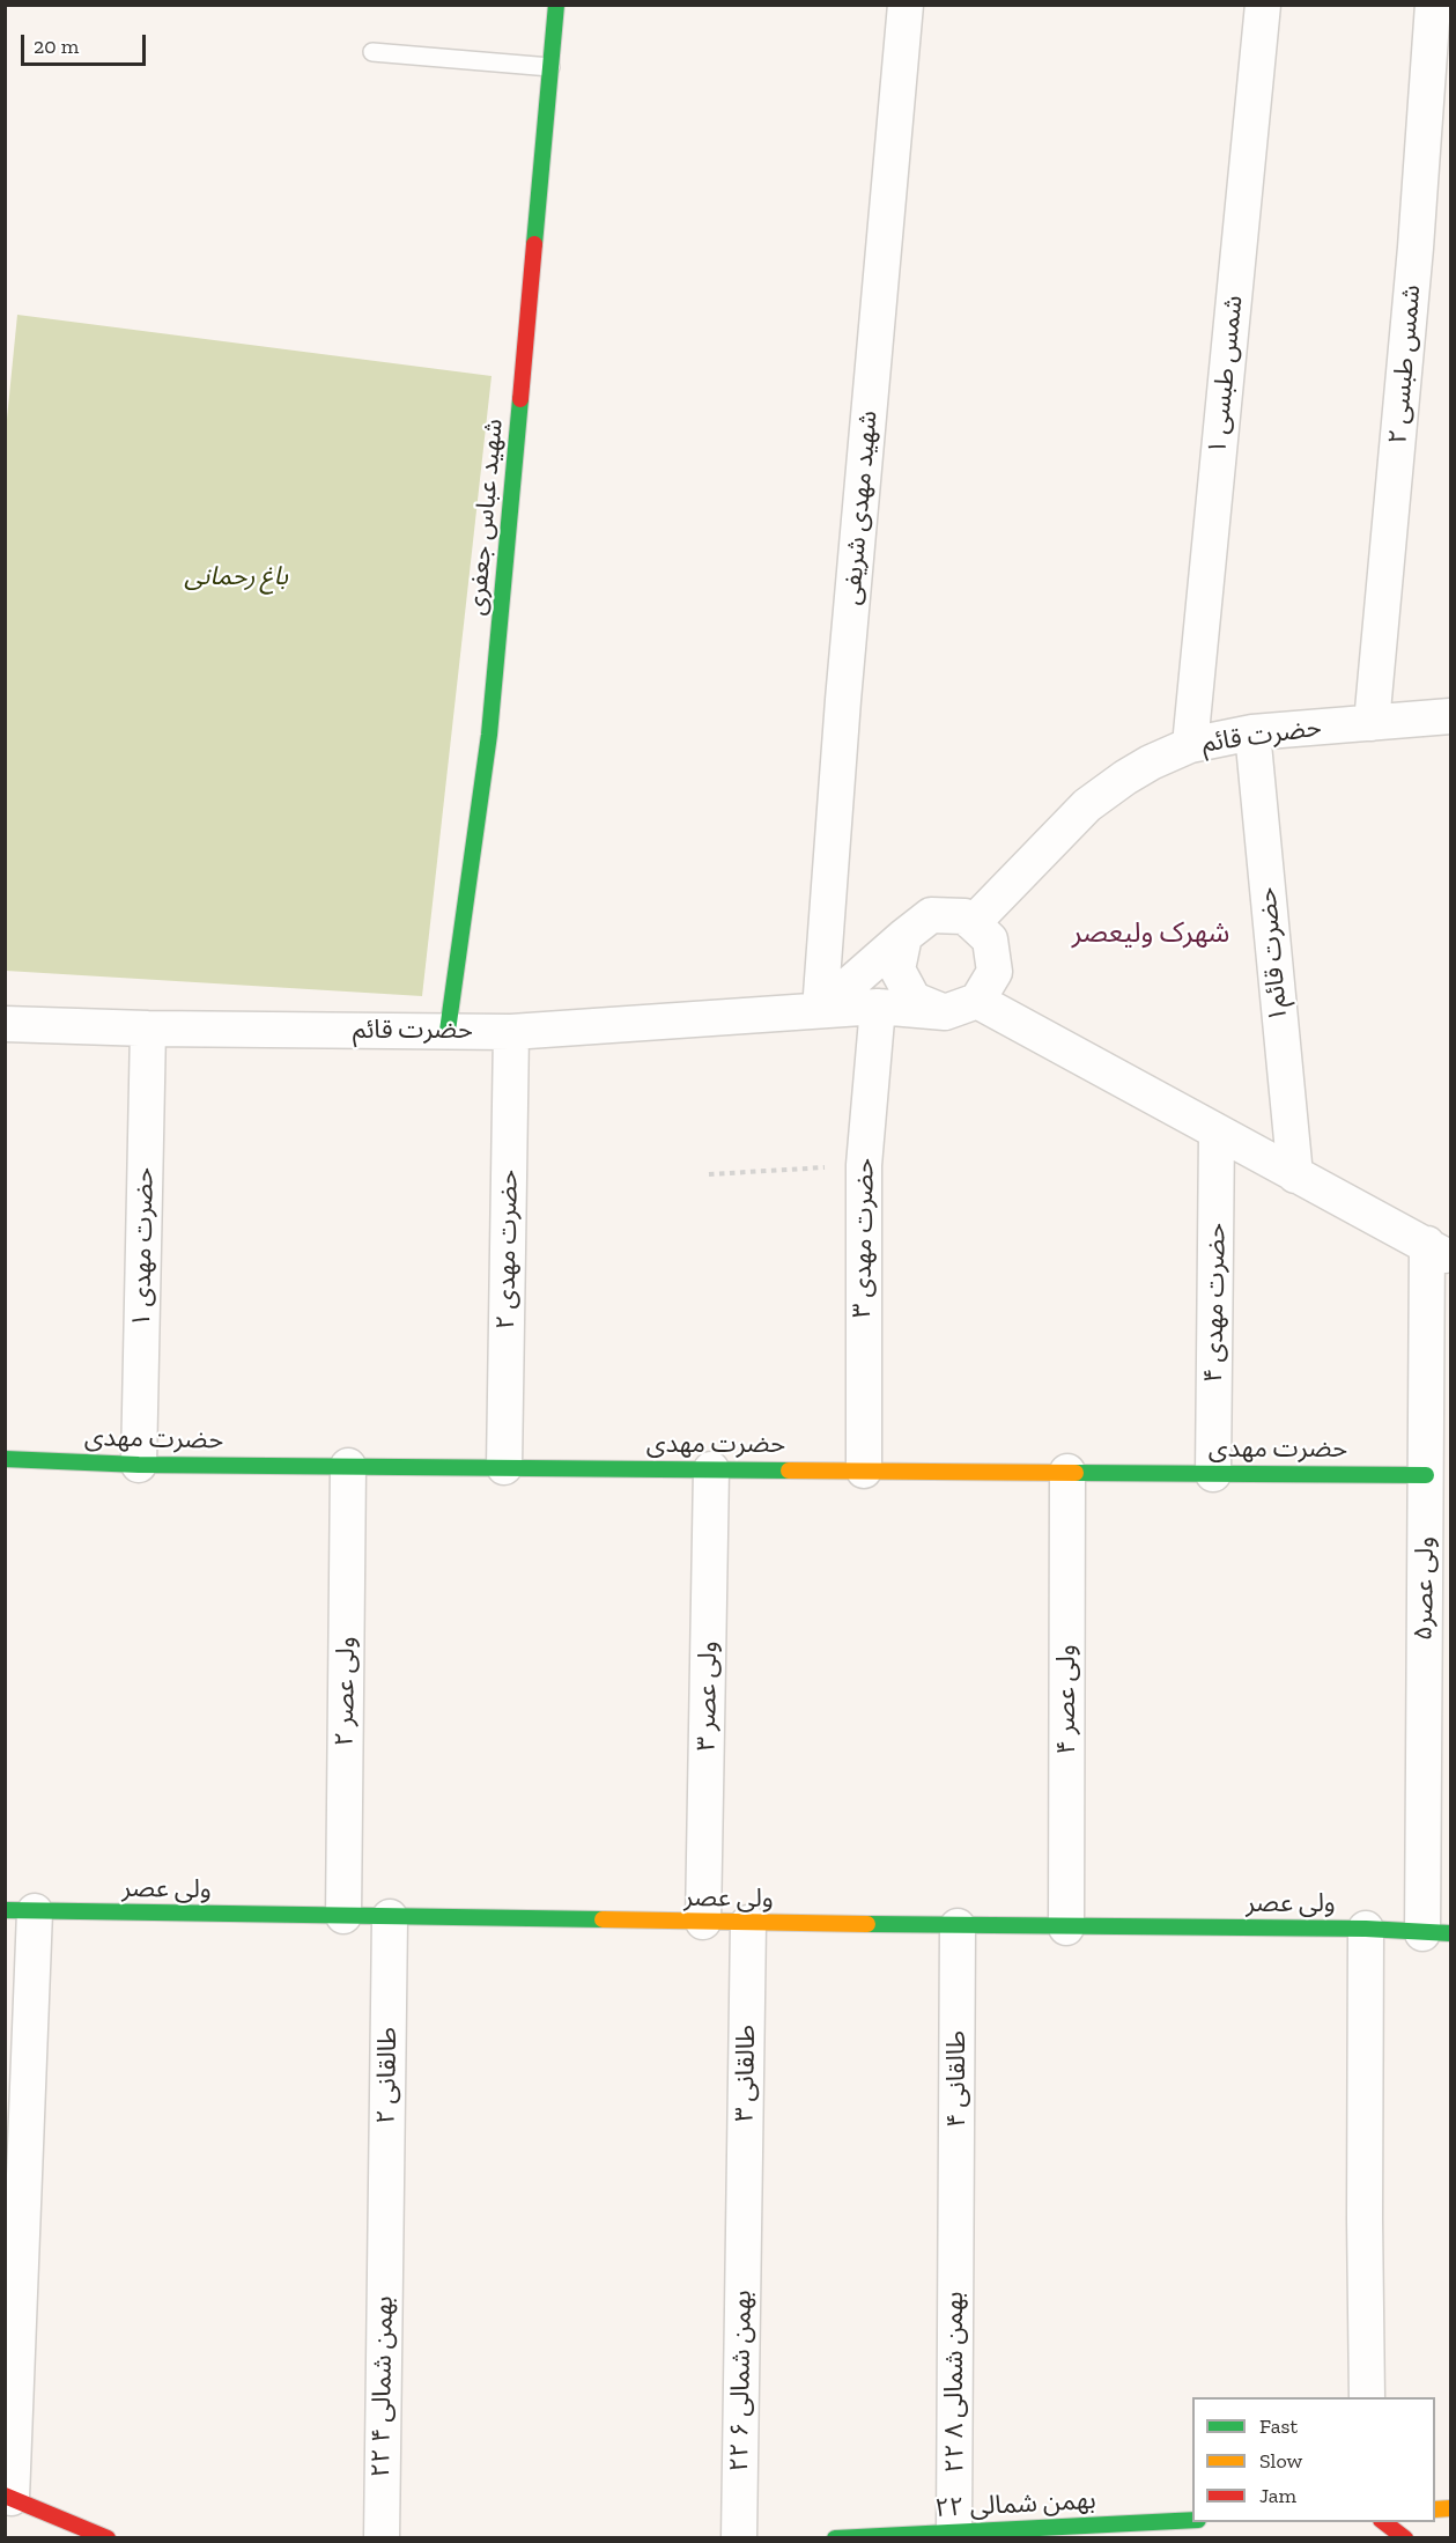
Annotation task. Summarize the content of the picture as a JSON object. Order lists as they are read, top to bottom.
{
  "streets": {
    "street": [
      "شمس طبسی ۲",
      "شمس طبسی ۱",
      "شهید مهدی شریفی",
      "شهید عباس جعفری",
      "حضرت قائم",
      "حضرت قائم۱",
      "حضرت مهدی ۳",
      "حضرت مهدی ۱",
      "حضرت مهدی ۲",
      "حضرت مهدی ۴",
      "حضرت مهدی",
      "ولی عصر۵",
      "ولی عصر ۲",
      "ولی عصر ۳",
      "ولی عصر ۴",
      "ولی عصر",
      "طالقانی ۳",
      "طالقانی ۲",
      "طالقانی ۴",
      "۲۲ بهمن شمالی ۶",
      "۲۲ بهمن شمالی ۸",
      "۲۲ بهمن شمالی ۴",
      "۲۲ بهمن شمالی"
    ]
  },
  "crossings": [
    ["شمس طبسی ۲", "حضرت قائم"],
    ["شمس طبسی ۱", "حضرت قائم"],
    ["شهید مهدی شریفی", "حضرت قائم"],
    ["شهید عباس جعفری", "حضرت قائم"],
    ["حضرت قائم", "حضرت قائم۱"],
    ["حضرت قائم", "حضرت مهدی ۳"],
    ["حضرت قائم", "حضرت مهدی ۱"],
    ["حضرت قائم", "حضرت مهدی ۲"],
    ["حضرت مهدی ۳", "حضرت مهدی"],
    ["حضرت مهدی ۱", "حضرت مهدی"],
    ["حضرت مهدی ۲", "حضرت مهدی"],
    ["حضرت مهدی ۴", "حضرت مهدی"],
    ["حضرت مهدی", "ولی عصر۵"],
    ["حضرت مهدی", "ولی عصر ۲"],
    ["حضرت مهدی", "ولی عصر ۳"],
    ["حضرت مهدی", "ولی عصر ۴"],
    ["ولی عصر۵", "ولی عصر"],
    ["ولی عصر ۲", "ولی عصر"],
    ["ولی عصر ۳", "ولی عصر"],
    ["ولی عصر ۴", "ولی عصر"],
    ["ولی عصر", "طالقانی ۳"],
    ["ولی عصر", "طالقانی ۲"],
    ["ولی عصر", "طالقانی ۴"],
    ["طالقانی ۳", "۲۲ بهمن شمالی ۶"],
    ["طالقانی ۲", "۲۲ بهمن شمالی ۴"],
    ["طالقانی ۴", "۲۲ بهمن شمالی ۸"],
    ["۲۲ بهمن شمالی ۸", "۲۲ بهمن شمالی"]
  ],
  "districts": ["شهرک ولیعصر"],
  "parks": ["باغ رحمانی"],
  "legend": ["Fast", "Slow", "Jam"],
  "scale_bar": "20 m"
}
